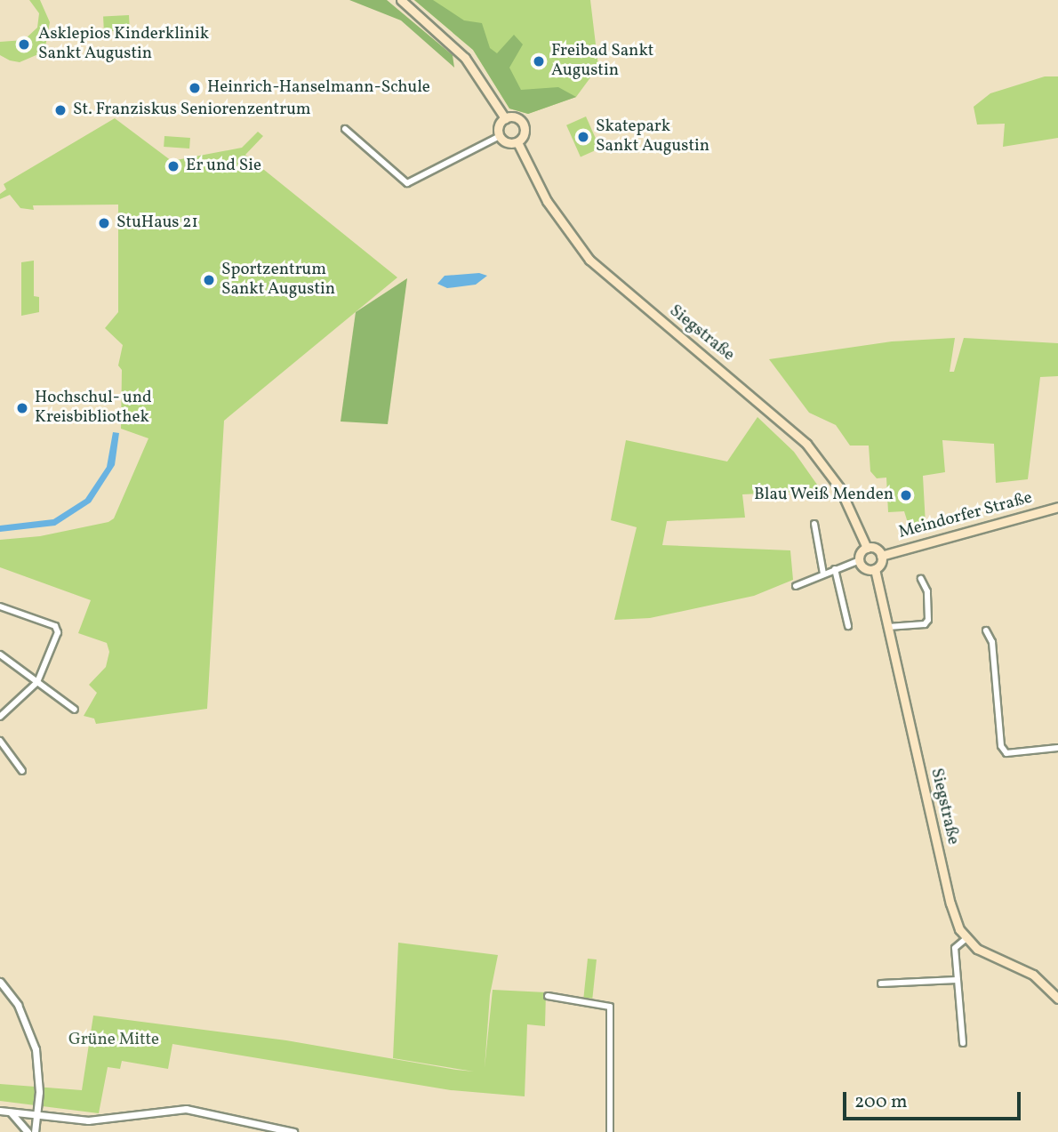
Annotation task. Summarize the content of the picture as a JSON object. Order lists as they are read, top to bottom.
{
  "streets": {
    "main road": ["Siegstraße", "Meindorfer Straße"]
  },
  "crossings": [
    ["Siegstraße", "Meindorfer Straße"]
  ],
  "parks": ["Grüne Mitte"],
  "places": [
    "Asklepios Kinderklinik Sankt Augustin",
    "Freibad Sankt Augustin",
    "Heinrich-Hanselmann-Schule",
    "St. Franziskus Seniorenzentrum",
    "Skatepark Sankt Augustin",
    "Er und Sie",
    "StuHaus 21",
    "Sportzentrum Sankt Augustin",
    "Hochschul- und Kreisbibliothek",
    "Blau Weiß Menden"
  ],
  "scale_bar": "200 m"
}
